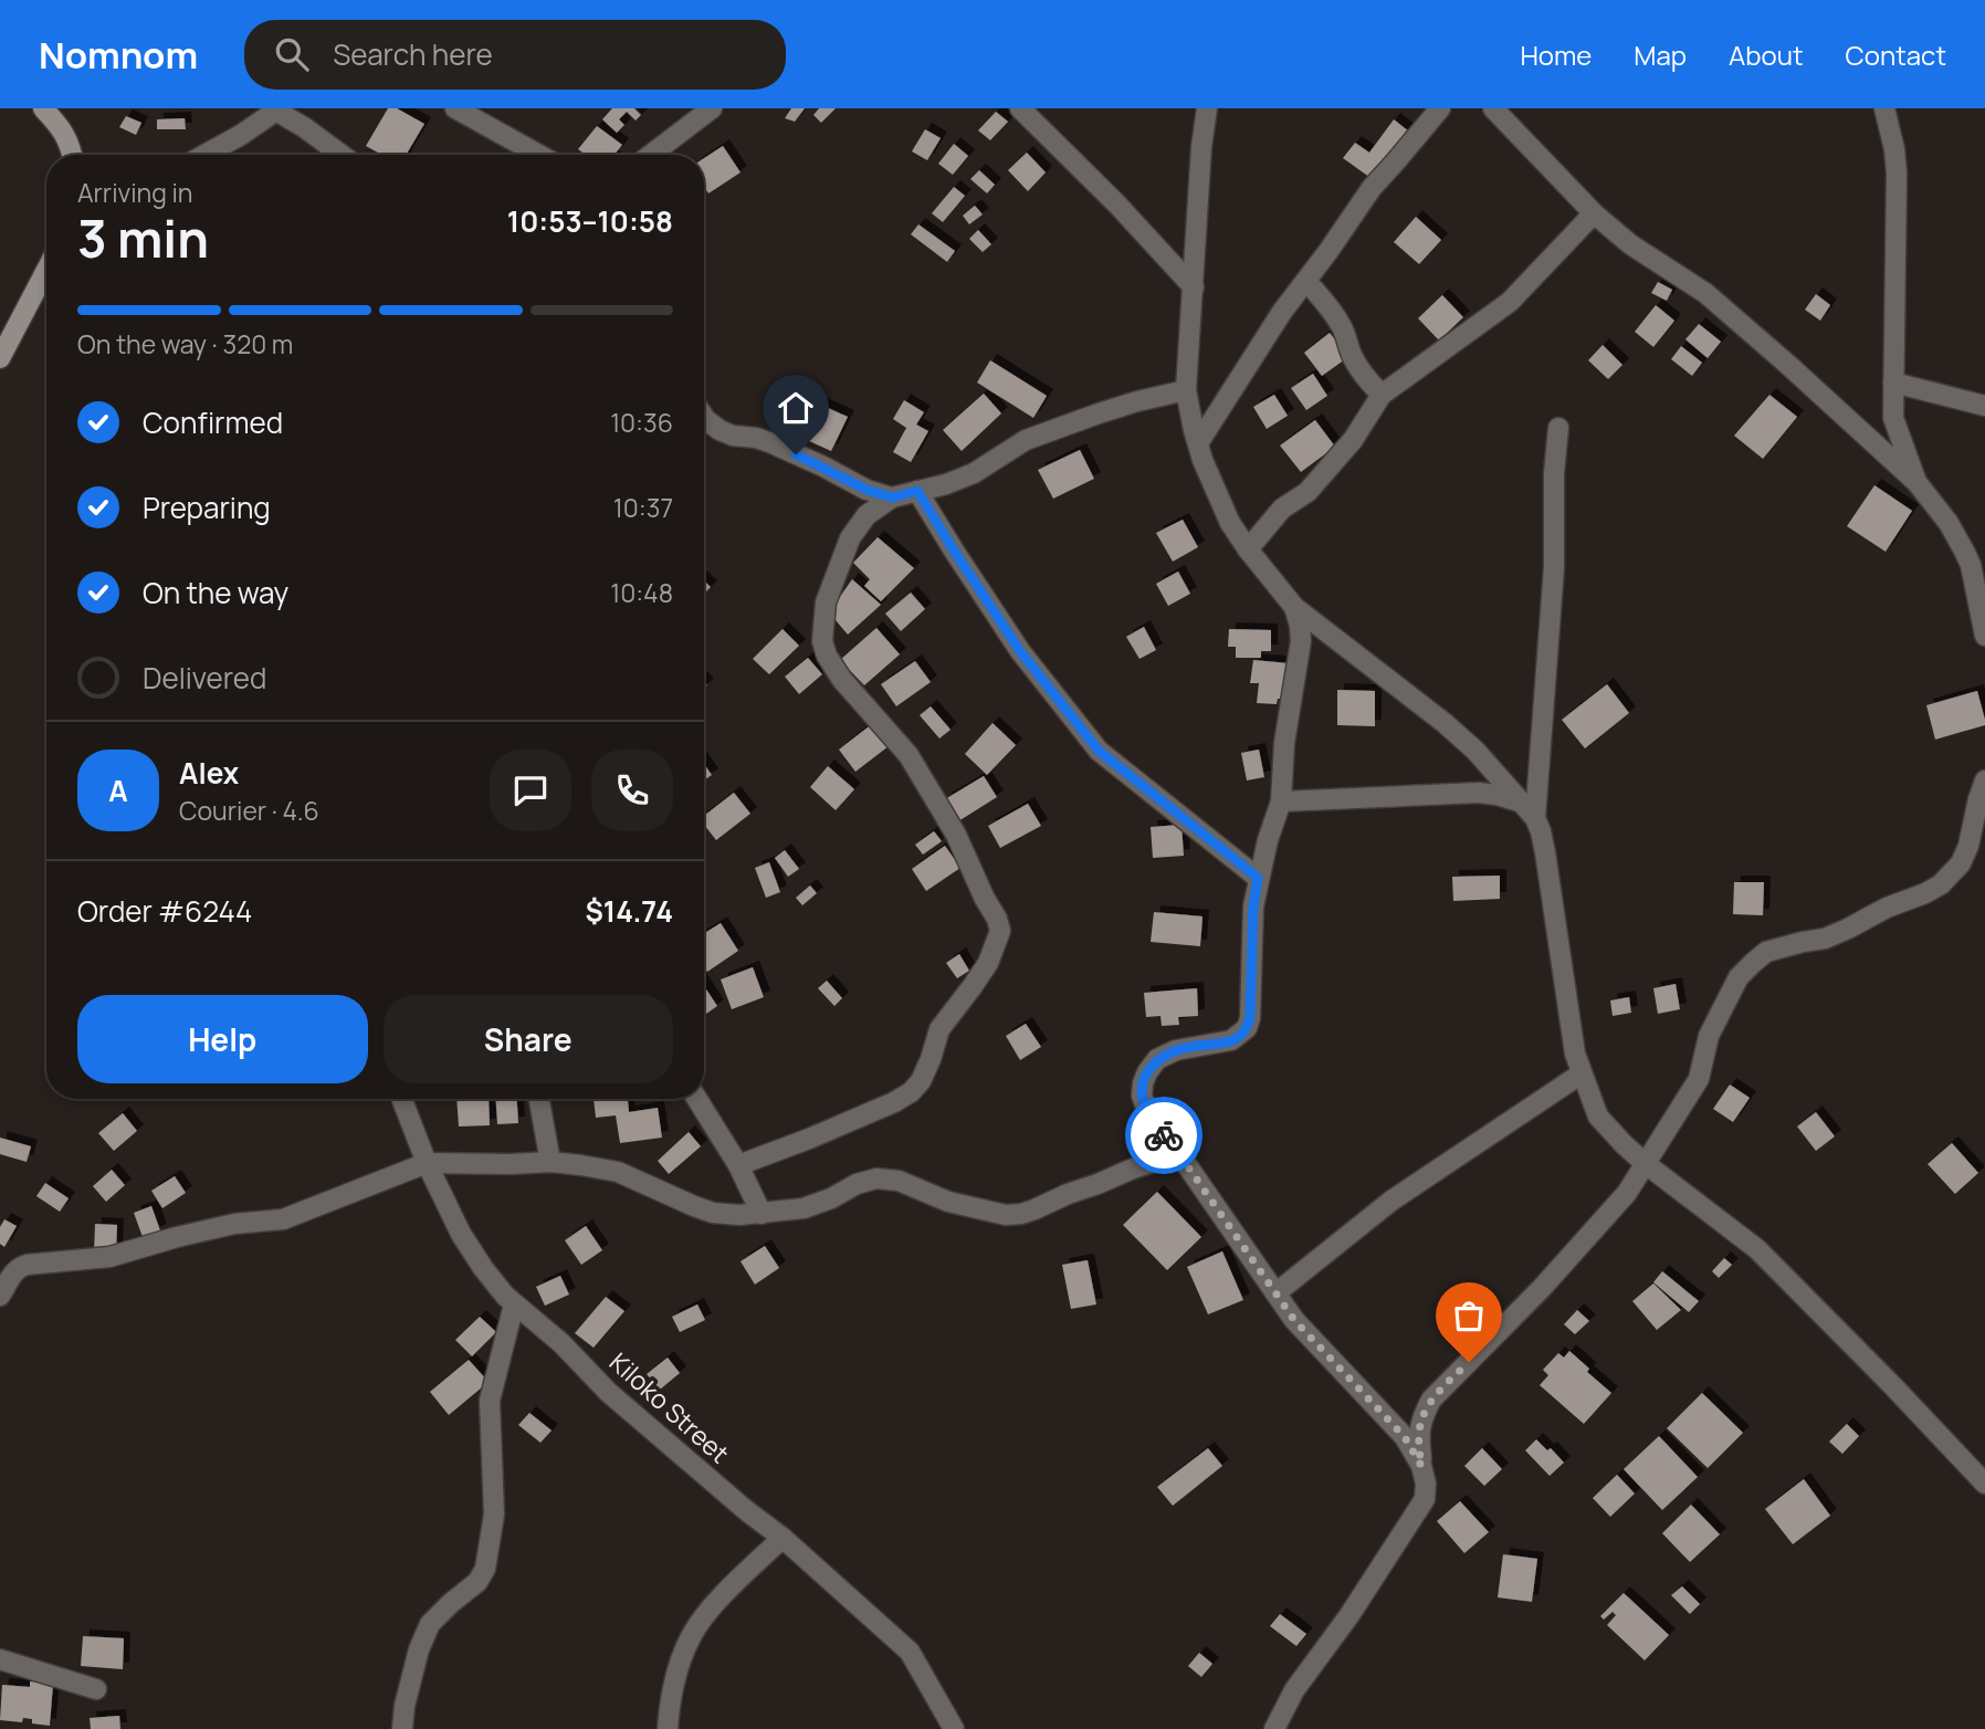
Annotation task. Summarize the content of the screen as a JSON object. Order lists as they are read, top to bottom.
{
  "streets": {
    "street": ["Kiloko Street"]
  },
  "page": {
    "header": "Nomnom",
    "search": "Search here",
    "nav": [
      "Home",
      "Map",
      "About",
      "Contact"
    ],
    "heading": ["3 min", "Arriving in", "10:53–10:58"],
    "panel": [
      "Alex",
      "Courier · 4.6",
      "Order #6244",
      "$14.74"
    ],
    "bar": "On the way · 320 m",
    "list": [
      ["Confirmed", "10:36"],
      ["Preparing", "10:37"],
      ["On the way", "10:48"],
      "Delivered"
    ],
    "round": "A",
    "buttons": ["Help", "Share"]
  }
}
